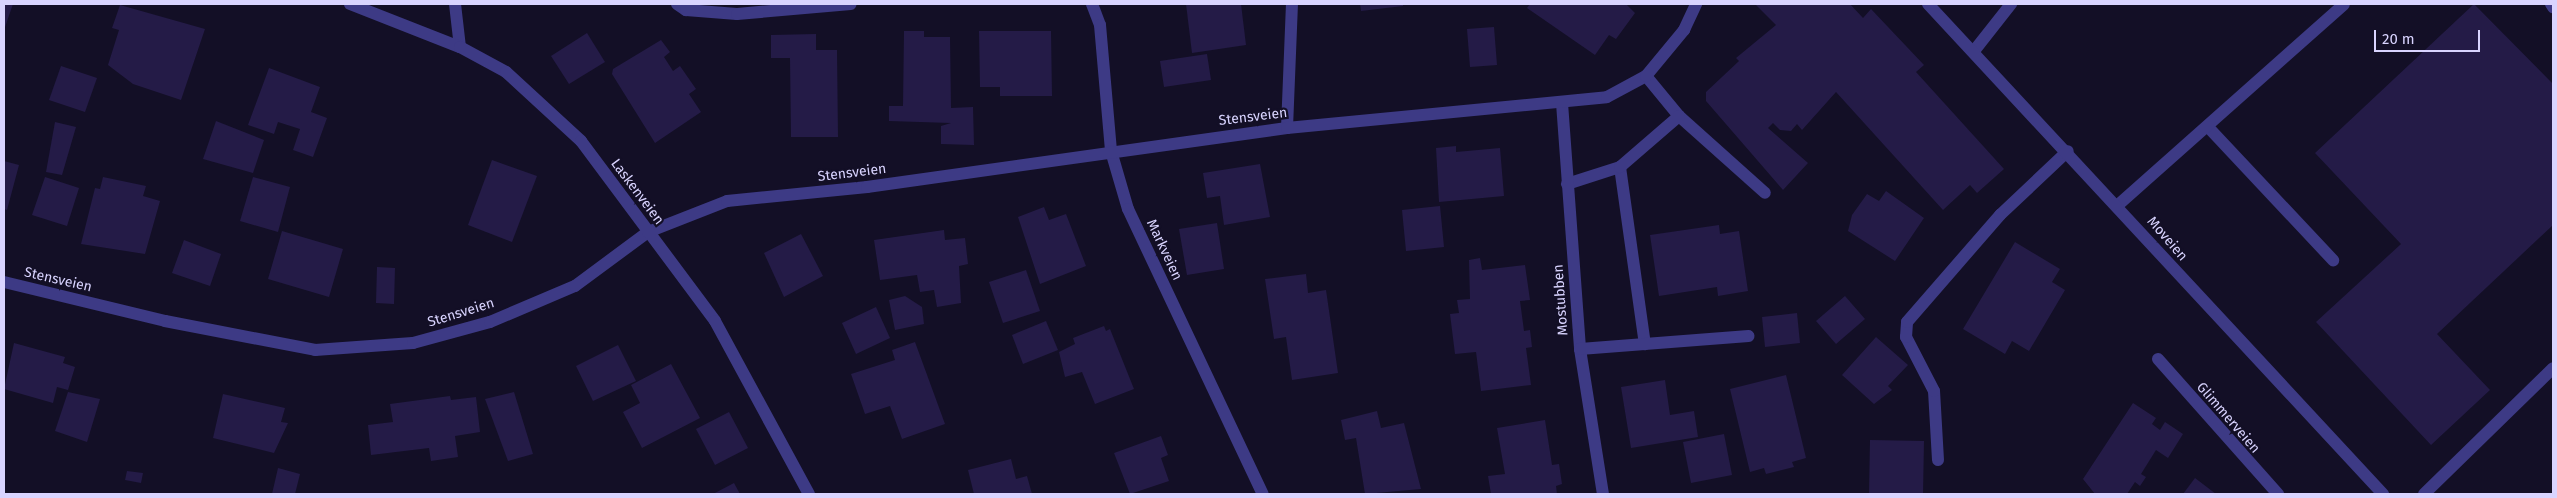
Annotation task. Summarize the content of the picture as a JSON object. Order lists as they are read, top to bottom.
{
  "streets": {
    "street": [
      "Stensveien",
      "Laskenveien",
      "Moveien",
      "Markveien",
      "Mostubben",
      "Glimmerveien"
    ]
  },
  "crossings": [
    ["Stensveien", "Laskenveien"],
    ["Stensveien", "Markveien"],
    ["Stensveien", "Mostubben"]
  ],
  "scale_bar": "20 m"
}
